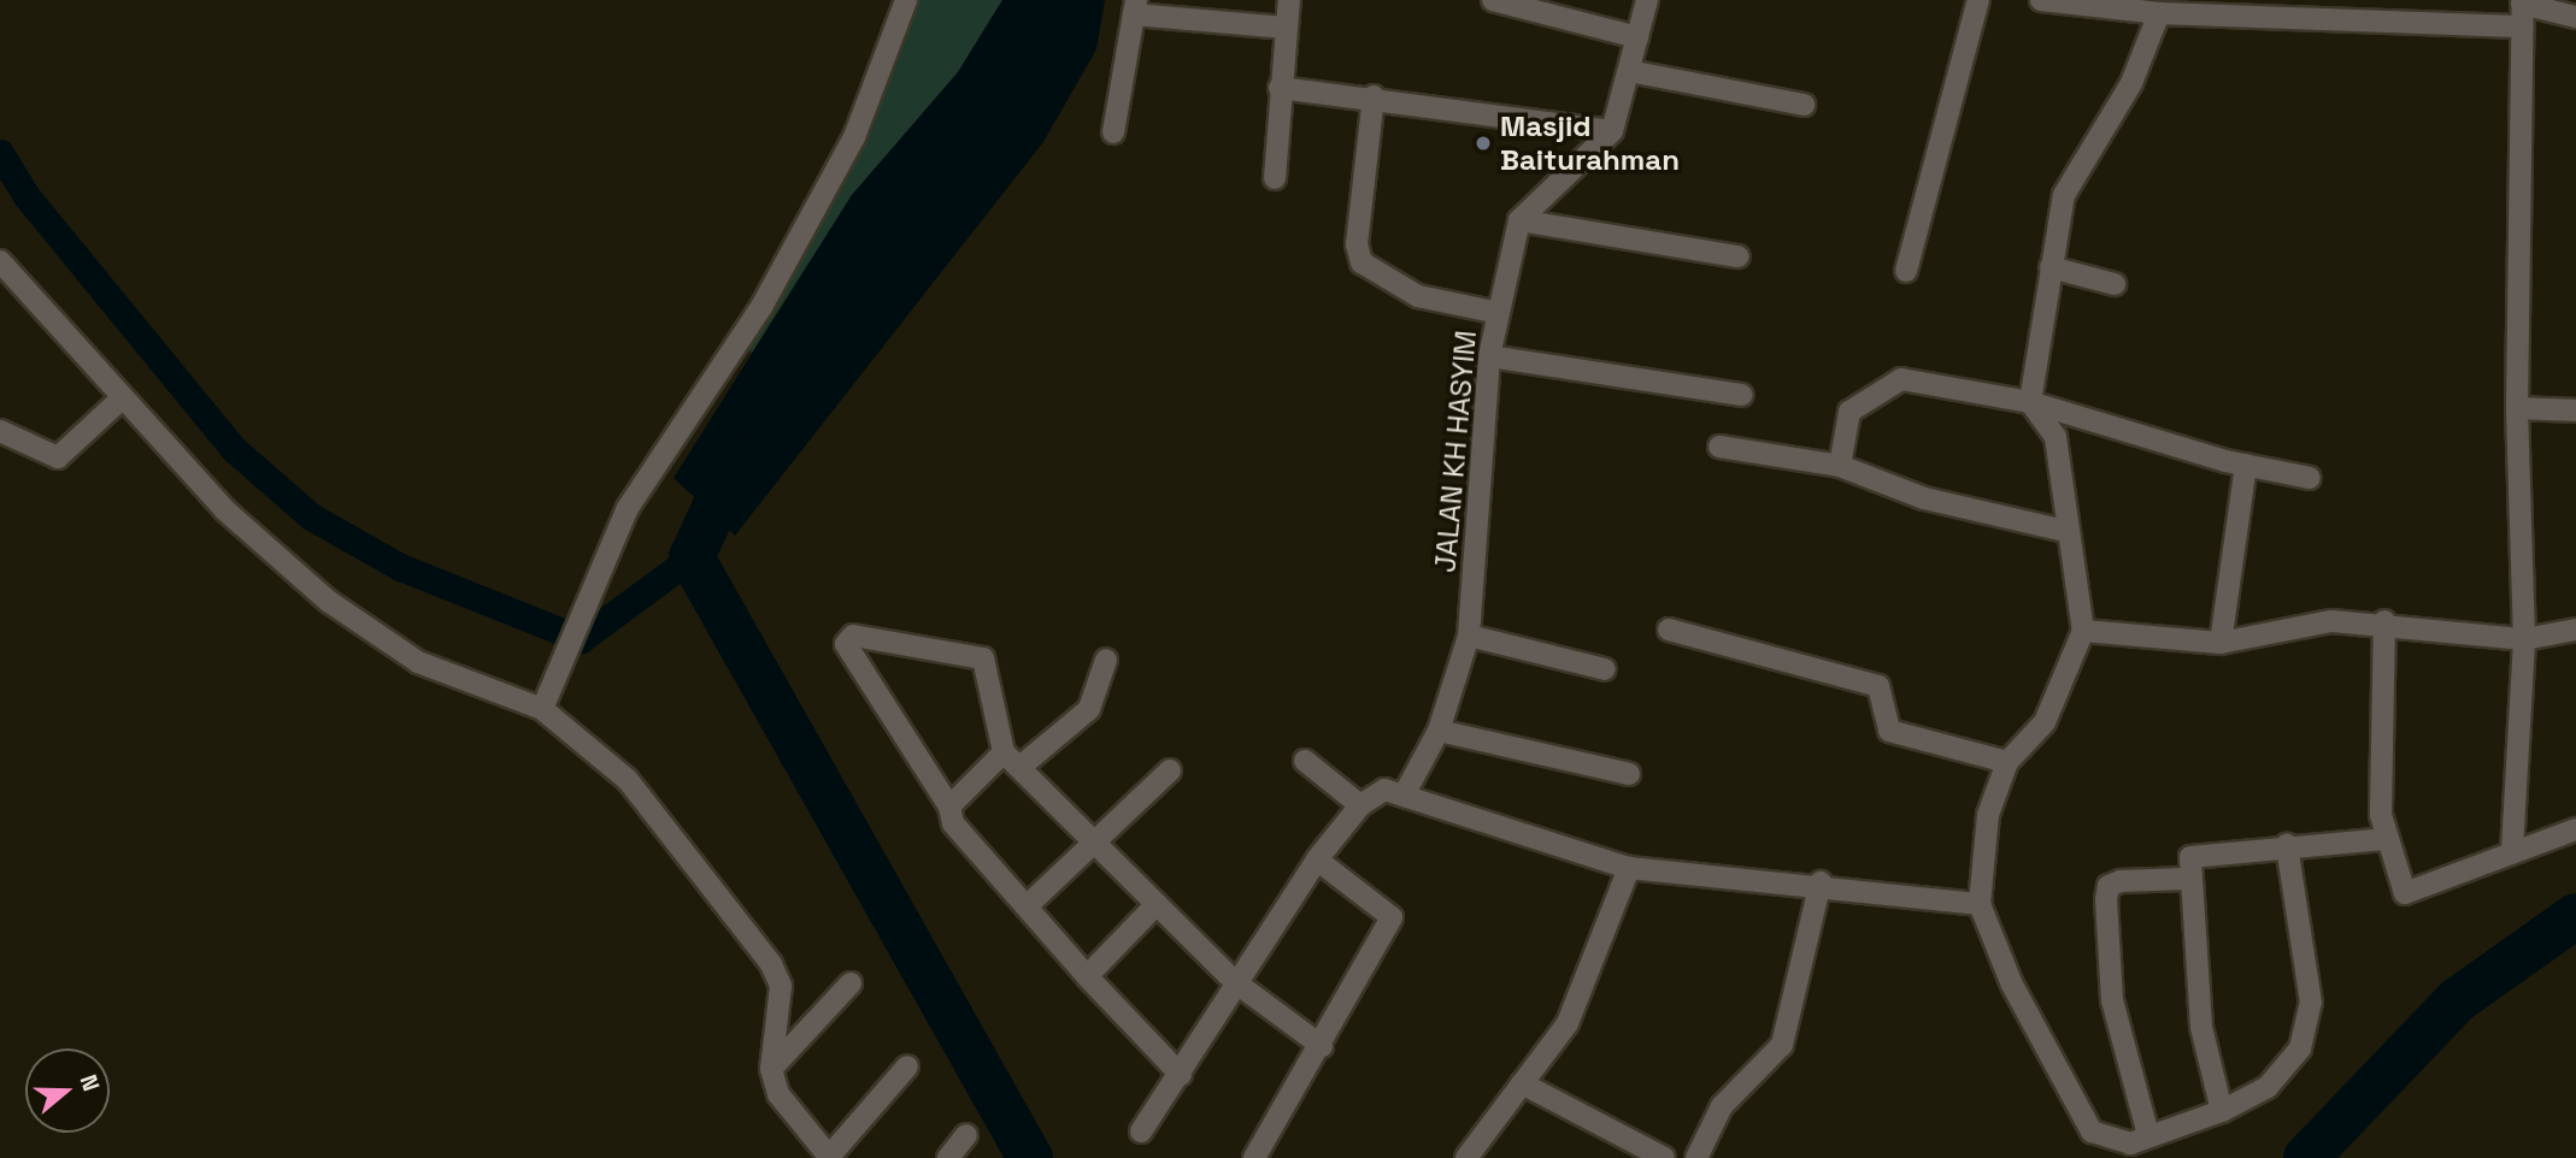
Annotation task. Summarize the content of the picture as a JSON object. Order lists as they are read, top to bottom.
{
  "streets": {
    "street": ["JALAN KH HASYIM"]
  },
  "places": ["Masjid Baiturahman"],
  "north": "right"
}
